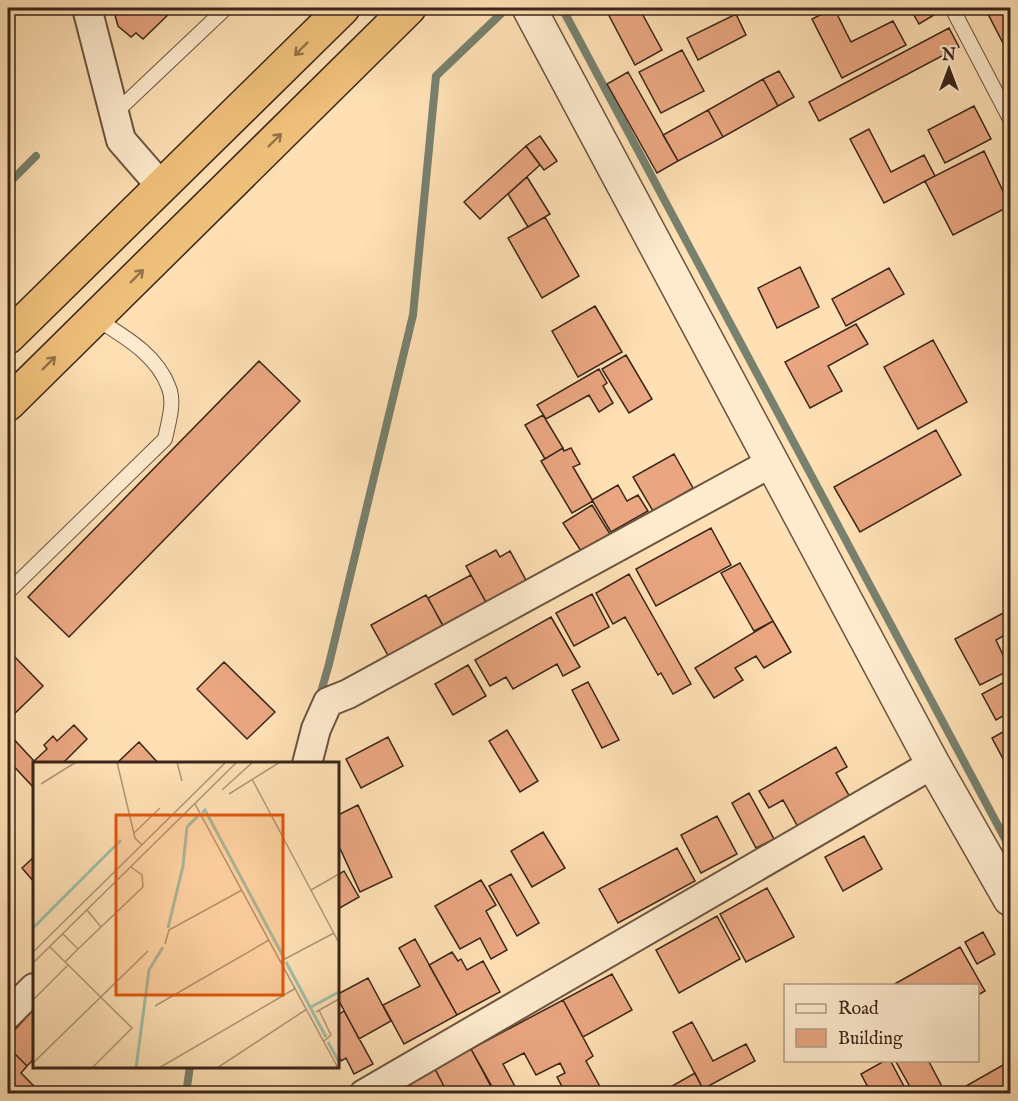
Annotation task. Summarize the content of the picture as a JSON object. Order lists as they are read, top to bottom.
{
  "legend": ["Road", "Building"],
  "north": "top"
}
